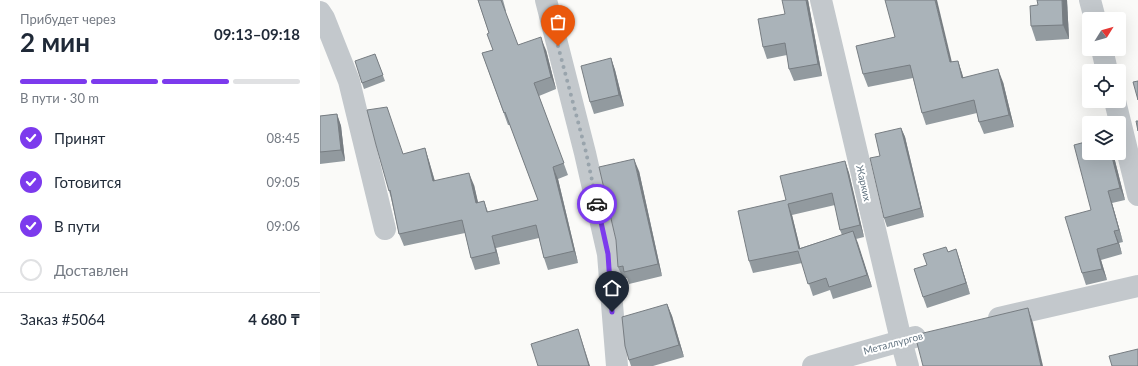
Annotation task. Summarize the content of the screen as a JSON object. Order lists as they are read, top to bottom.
{
  "streets": {
    "street": ["Жарких", "Металлургов"]
  },
  "crossings": [
    ["Жарких", "Металлургов"]
  ],
  "north": "top right",
  "page": {
    "heading": ["2 мин", "Прибудет через", "09:13–09:18"],
    "panel": ["Заказ #5064", "4 680 ₸"],
    "bar": "В пути · 30 m",
    "list": [
      ["Принят", "08:45"],
      ["Готовится", "09:05"],
      ["В пути", "09:06"],
      "Доставлен"
    ]
  }
}
